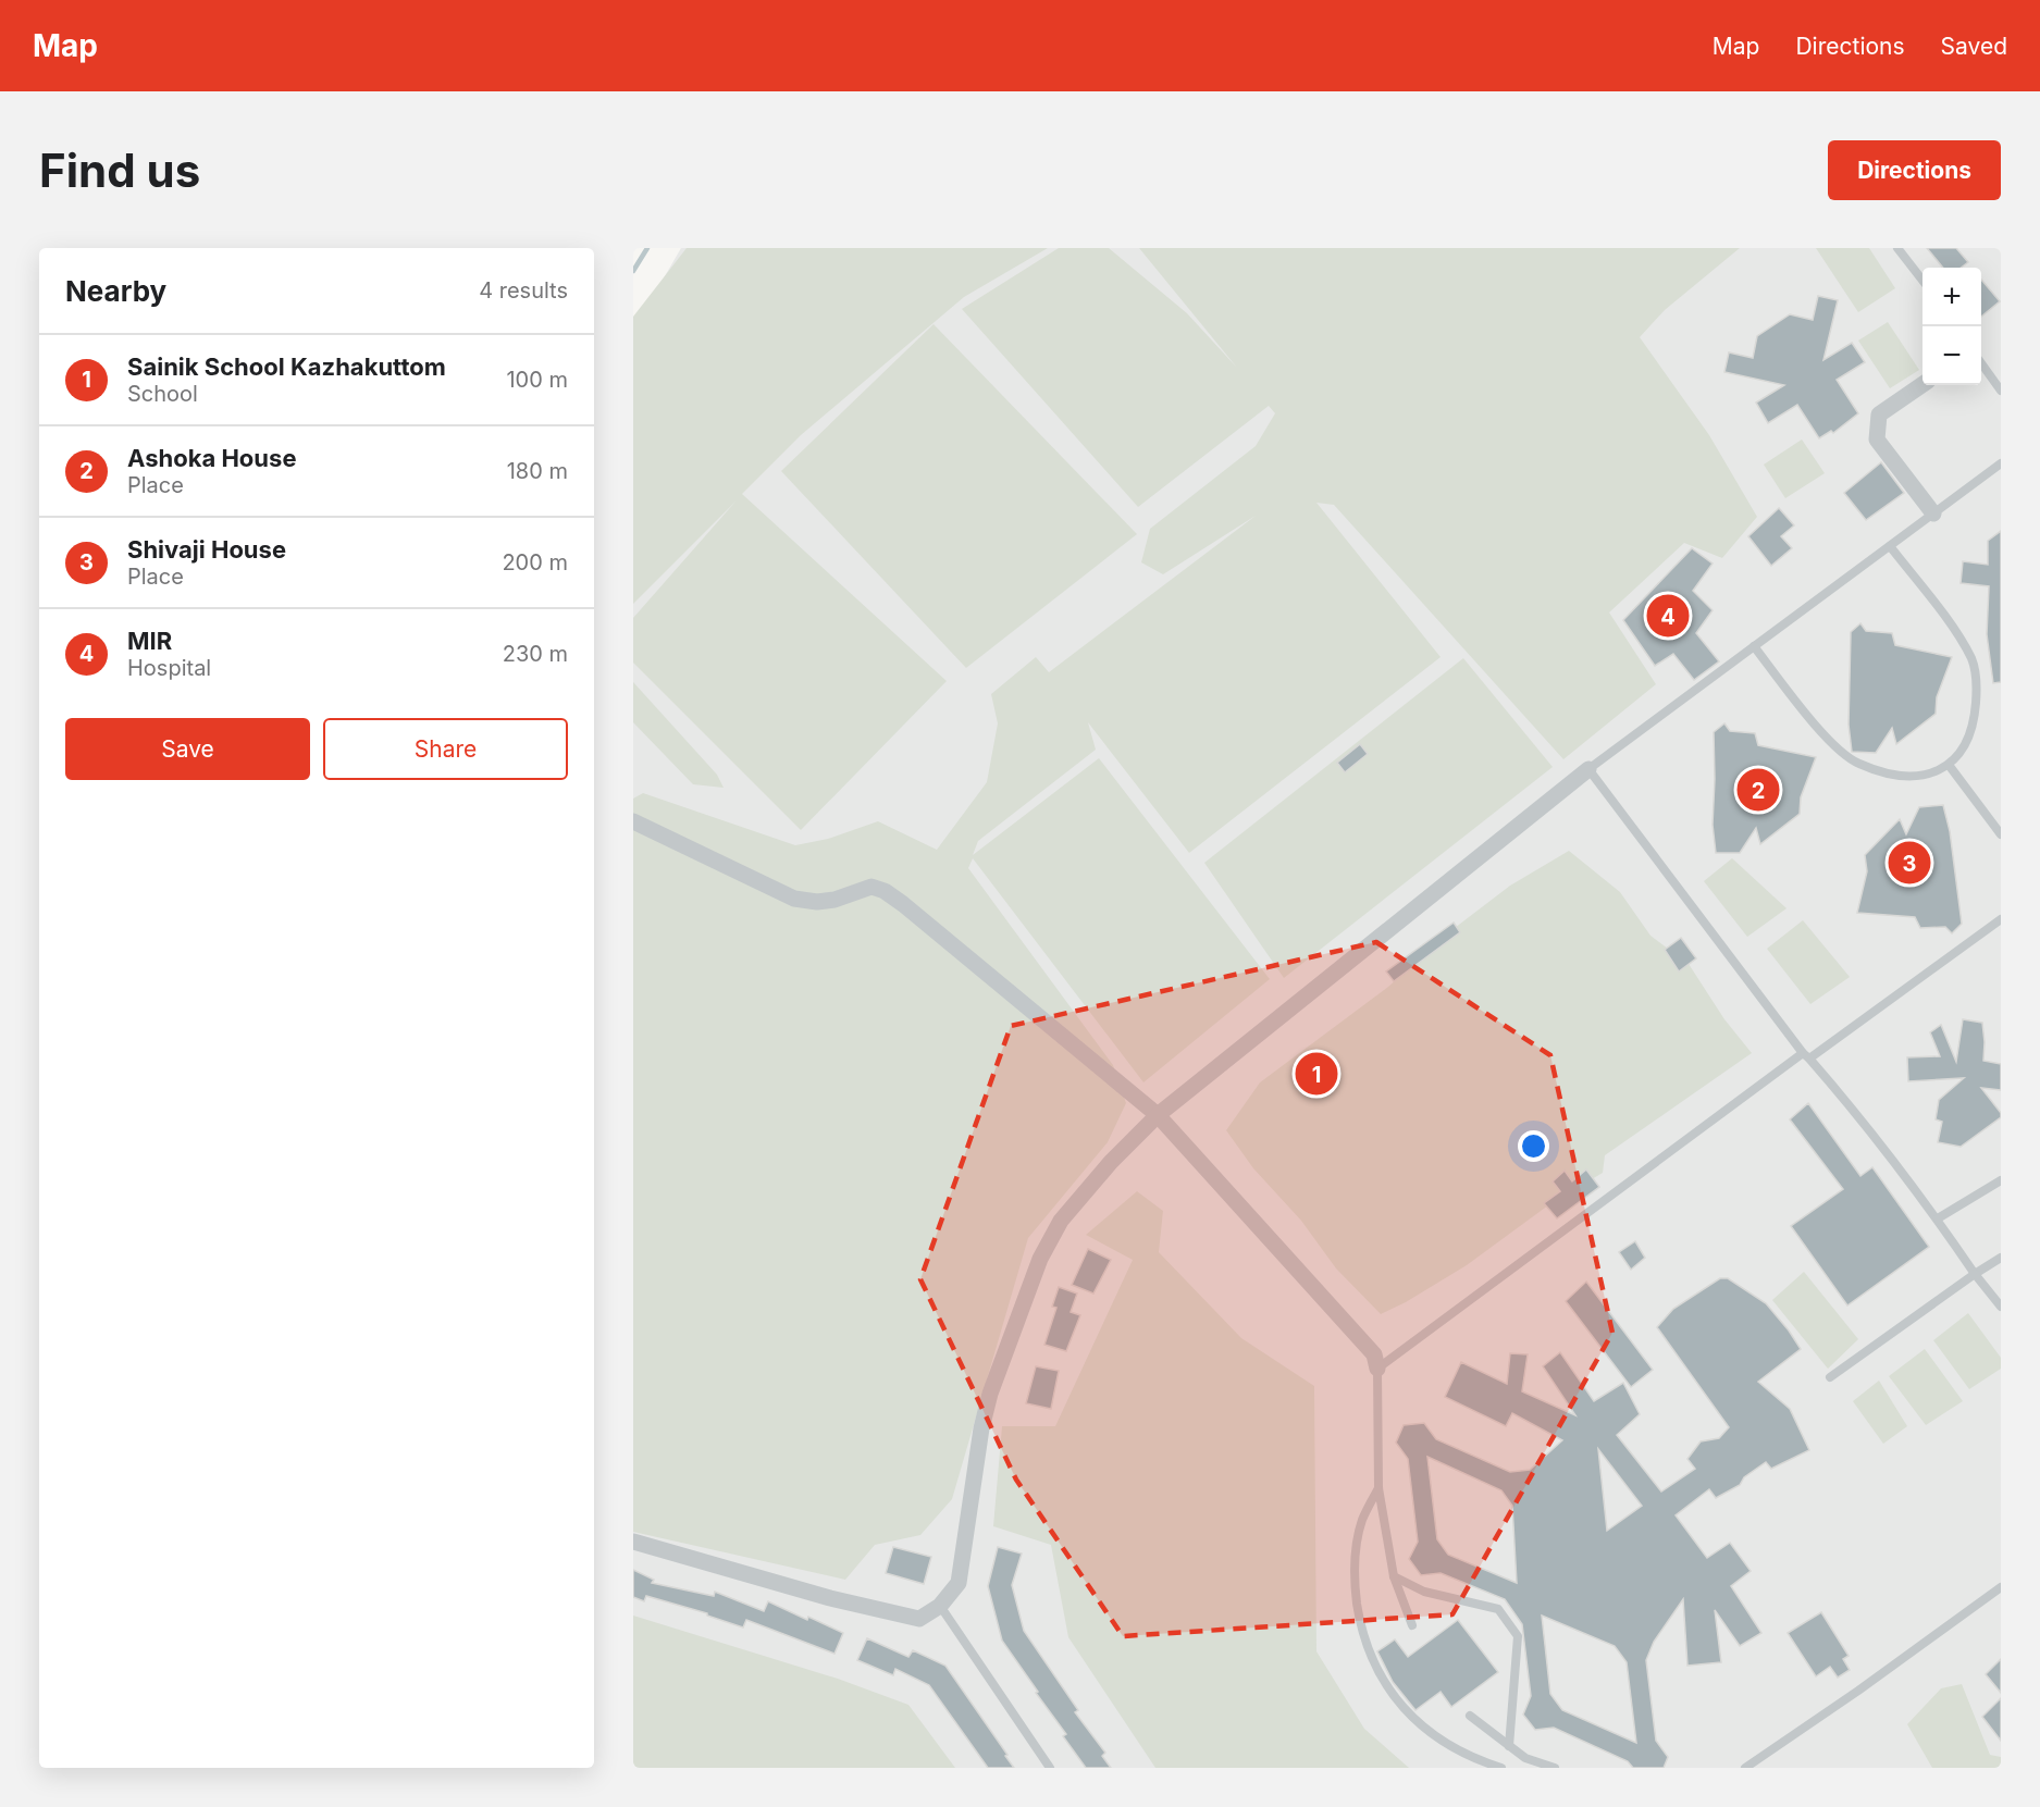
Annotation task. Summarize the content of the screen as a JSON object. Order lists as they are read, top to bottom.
{
  "page": {
    "header": "Map",
    "nav": ["Map", "Directions", "Saved"],
    "buttons": [
      "Directions",
      ["Save", "Share"]
    ],
    "title": "Find us",
    "heading": ["Nearby", "4 results"],
    "map_buttons": ["+", "−"],
    "list": [
      {
        "mark": "1",
        "name": "Sainik School Kazhakuttom",
        "note": "School",
        "value": "100 m"
      },
      {
        "mark": "2",
        "name": "Ashoka House",
        "note": "Place",
        "value": "180 m"
      },
      {
        "mark": "3",
        "name": "Shivaji House",
        "note": "Place",
        "value": "200 m"
      },
      {
        "mark": "4",
        "name": "MIR",
        "note": "Hospital",
        "value": "230 m"
      }
    ],
    "pins": [
      "4",
      "2",
      "3",
      "1"
    ]
  }
}
